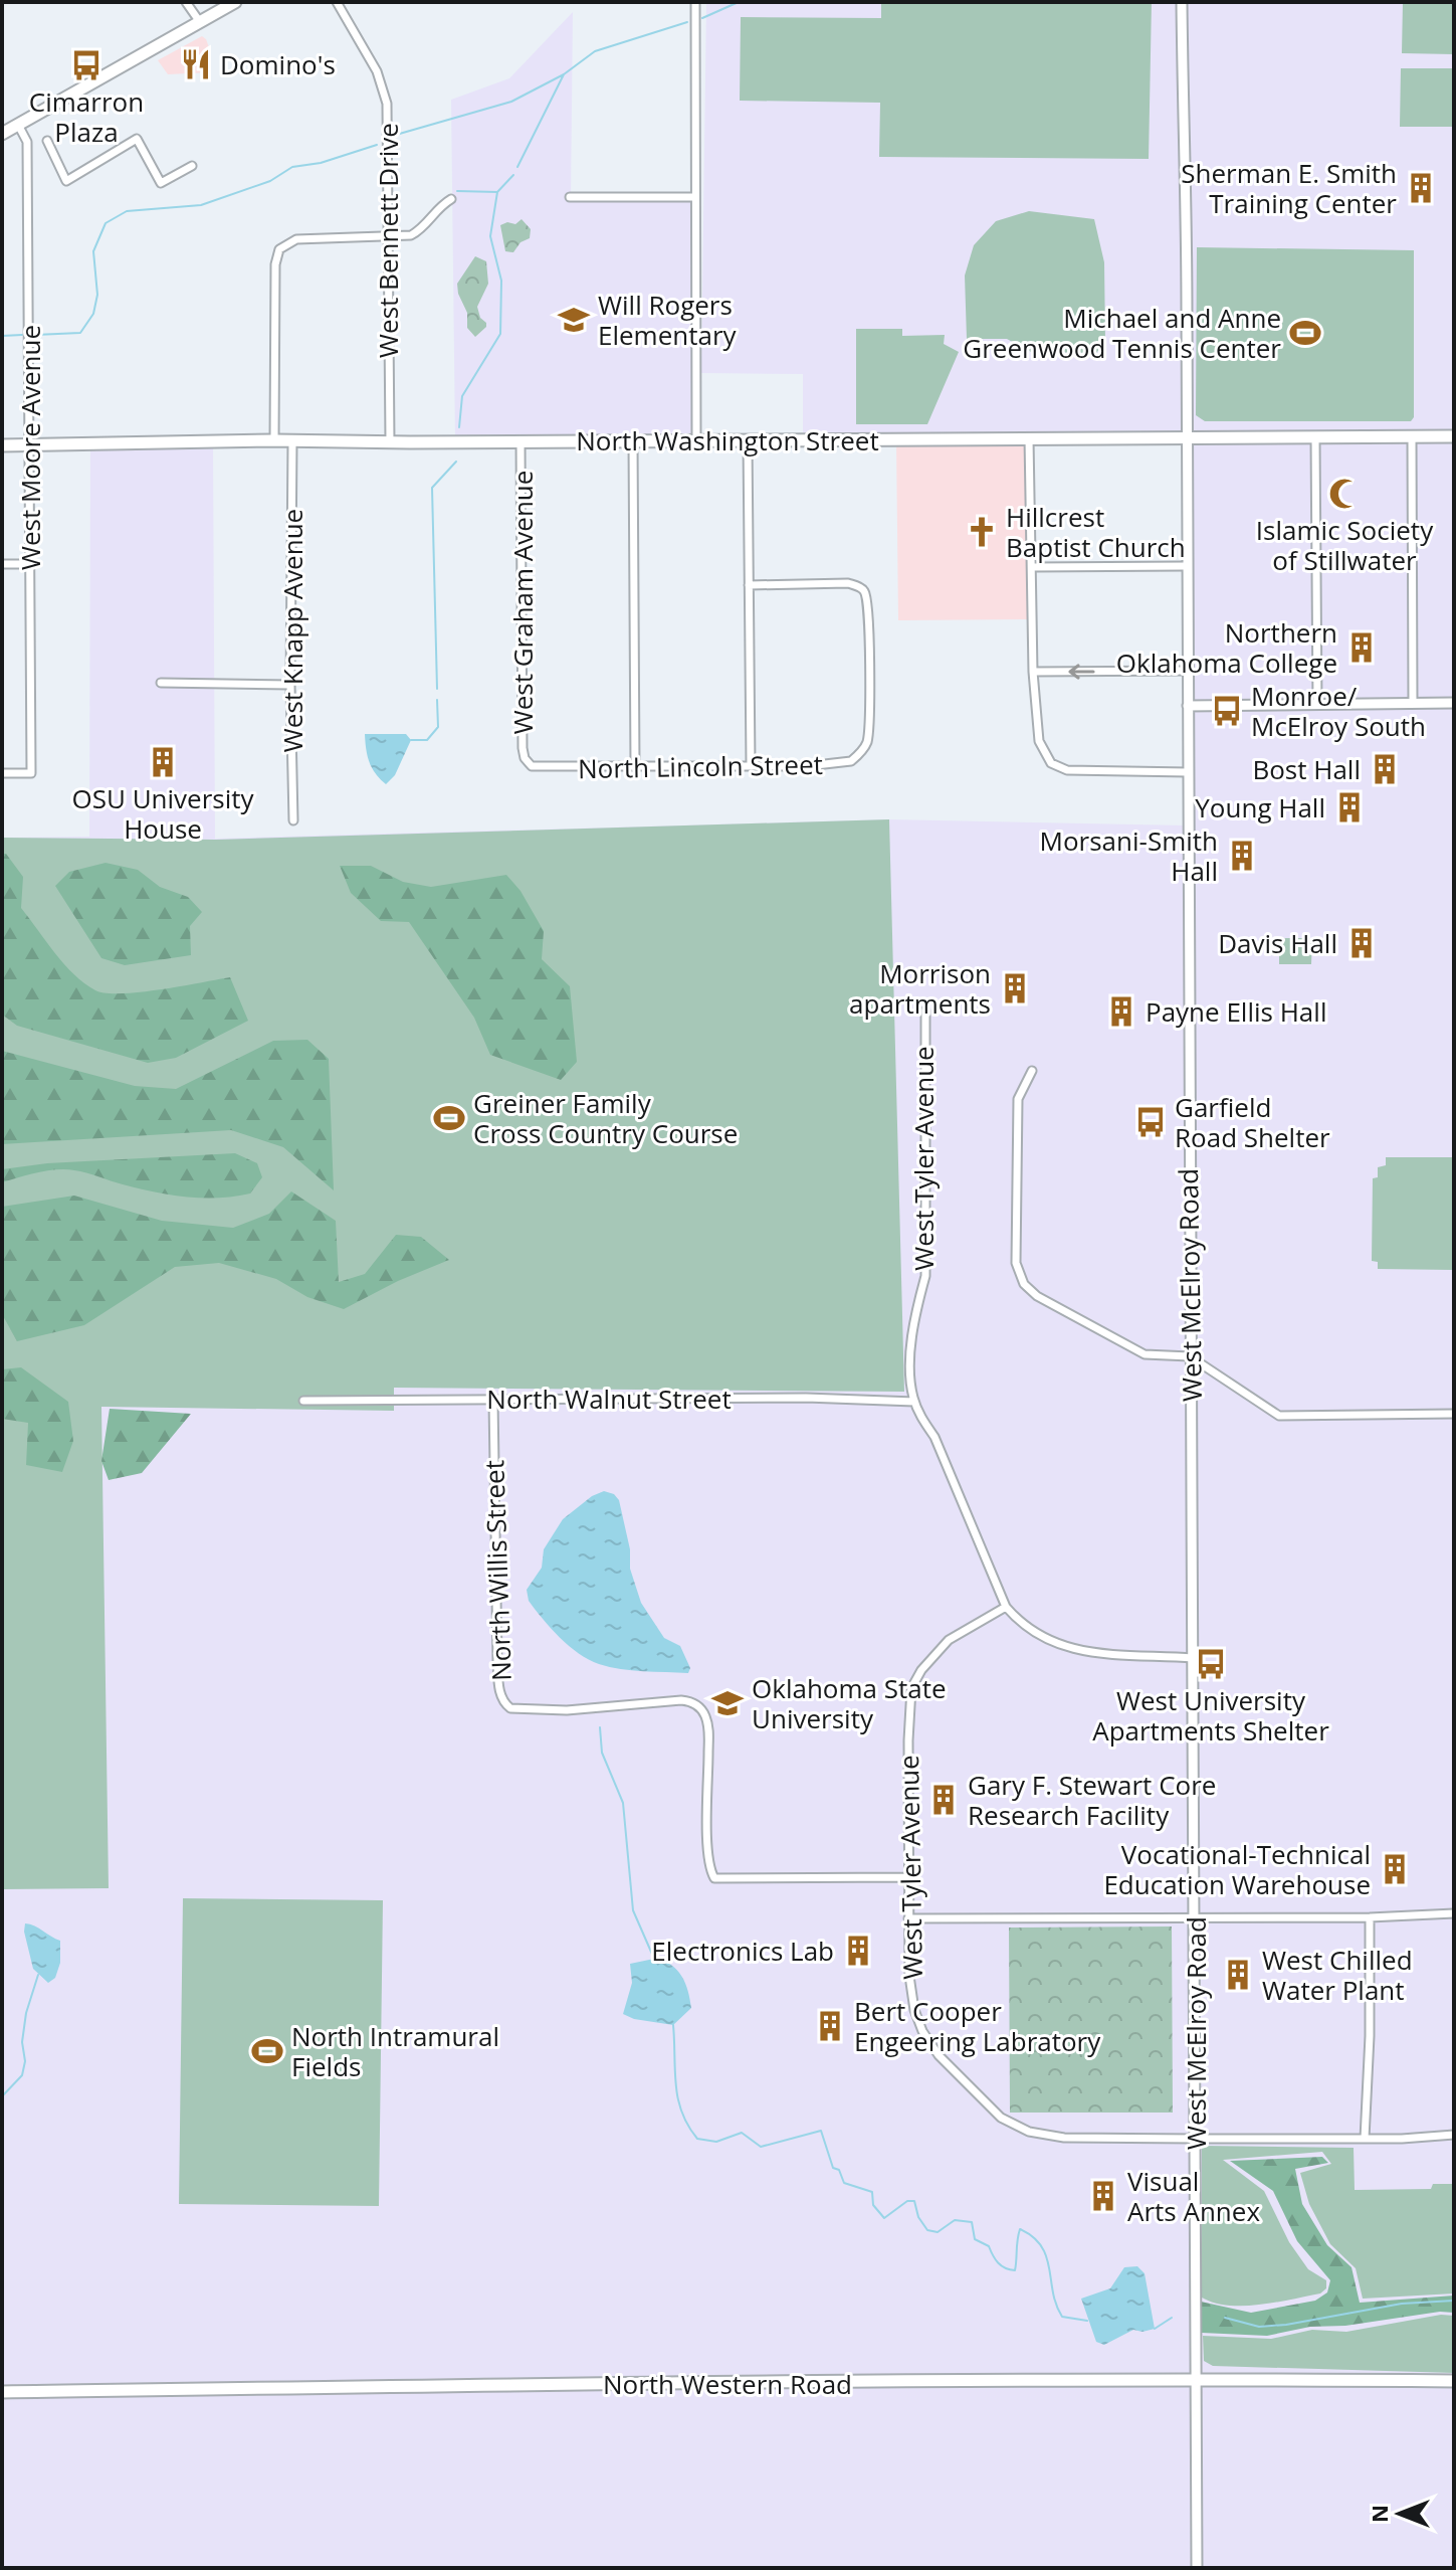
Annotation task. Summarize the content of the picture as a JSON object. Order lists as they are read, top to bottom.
{
  "streets": {
    "main road": ["North Washington Street", "North Western Road"],
    "street": [
      "West Bennett Drive",
      "West Moore Avenue",
      "West Graham Avenue",
      "West Knapp Avenue",
      "North Lincoln Street",
      "West Tyler Avenue",
      "West McElroy Road",
      "North Walnut Street",
      "North Willis Street"
    ]
  },
  "crossings": [
    ["West Bennett Drive", "North Washington Street"],
    ["North Washington Street", "West Moore Avenue"],
    ["North Washington Street", "West Graham Avenue"],
    ["North Washington Street", "West Knapp Avenue"],
    ["North Washington Street", "West McElroy Road"],
    ["West Graham Avenue", "North Lincoln Street"],
    ["West Tyler Avenue", "West McElroy Road"],
    ["West Tyler Avenue", "North Walnut Street"],
    ["West Tyler Avenue", "North Willis Street"],
    ["West McElroy Road", "North Western Road"],
    ["North Walnut Street", "North Willis Street"]
  ],
  "places": {
    "restaurant": ["Domino's"],
    "bus stop": [
      "Cimarron Plaza",
      "Monroe/ McElroy South",
      "Garfield Road Shelter",
      "West University Apartments Shelter"
    ],
    "building": [
      "Sherman E. Smith Training Center",
      "Northern Oklahoma College",
      "OSU University House",
      "Bost Hall",
      "Young Hall",
      "Morsani-Smith Hall",
      "Davis Hall",
      "Morrison apartments",
      "Payne Ellis Hall",
      "Gary F. Stewart Core Research Facility",
      "Vocational-Technical Education Warehouse",
      "Electronics Lab",
      "West Chilled Water Plant",
      "Bert Cooper Engeering Labratory",
      "Visual Arts Annex"
    ],
    "school or university": ["Will Rogers Elementary", "Oklahoma State University"],
    "sports": ["Michael and Anne Greenwood Tennis Center", "Greiner Family Cross Country Course", "North Intramural Fields"],
    "mosque": ["Islamic Society of Stillwater"],
    "church": ["Hillcrest Baptist Church"]
  },
  "north": "left"
}
